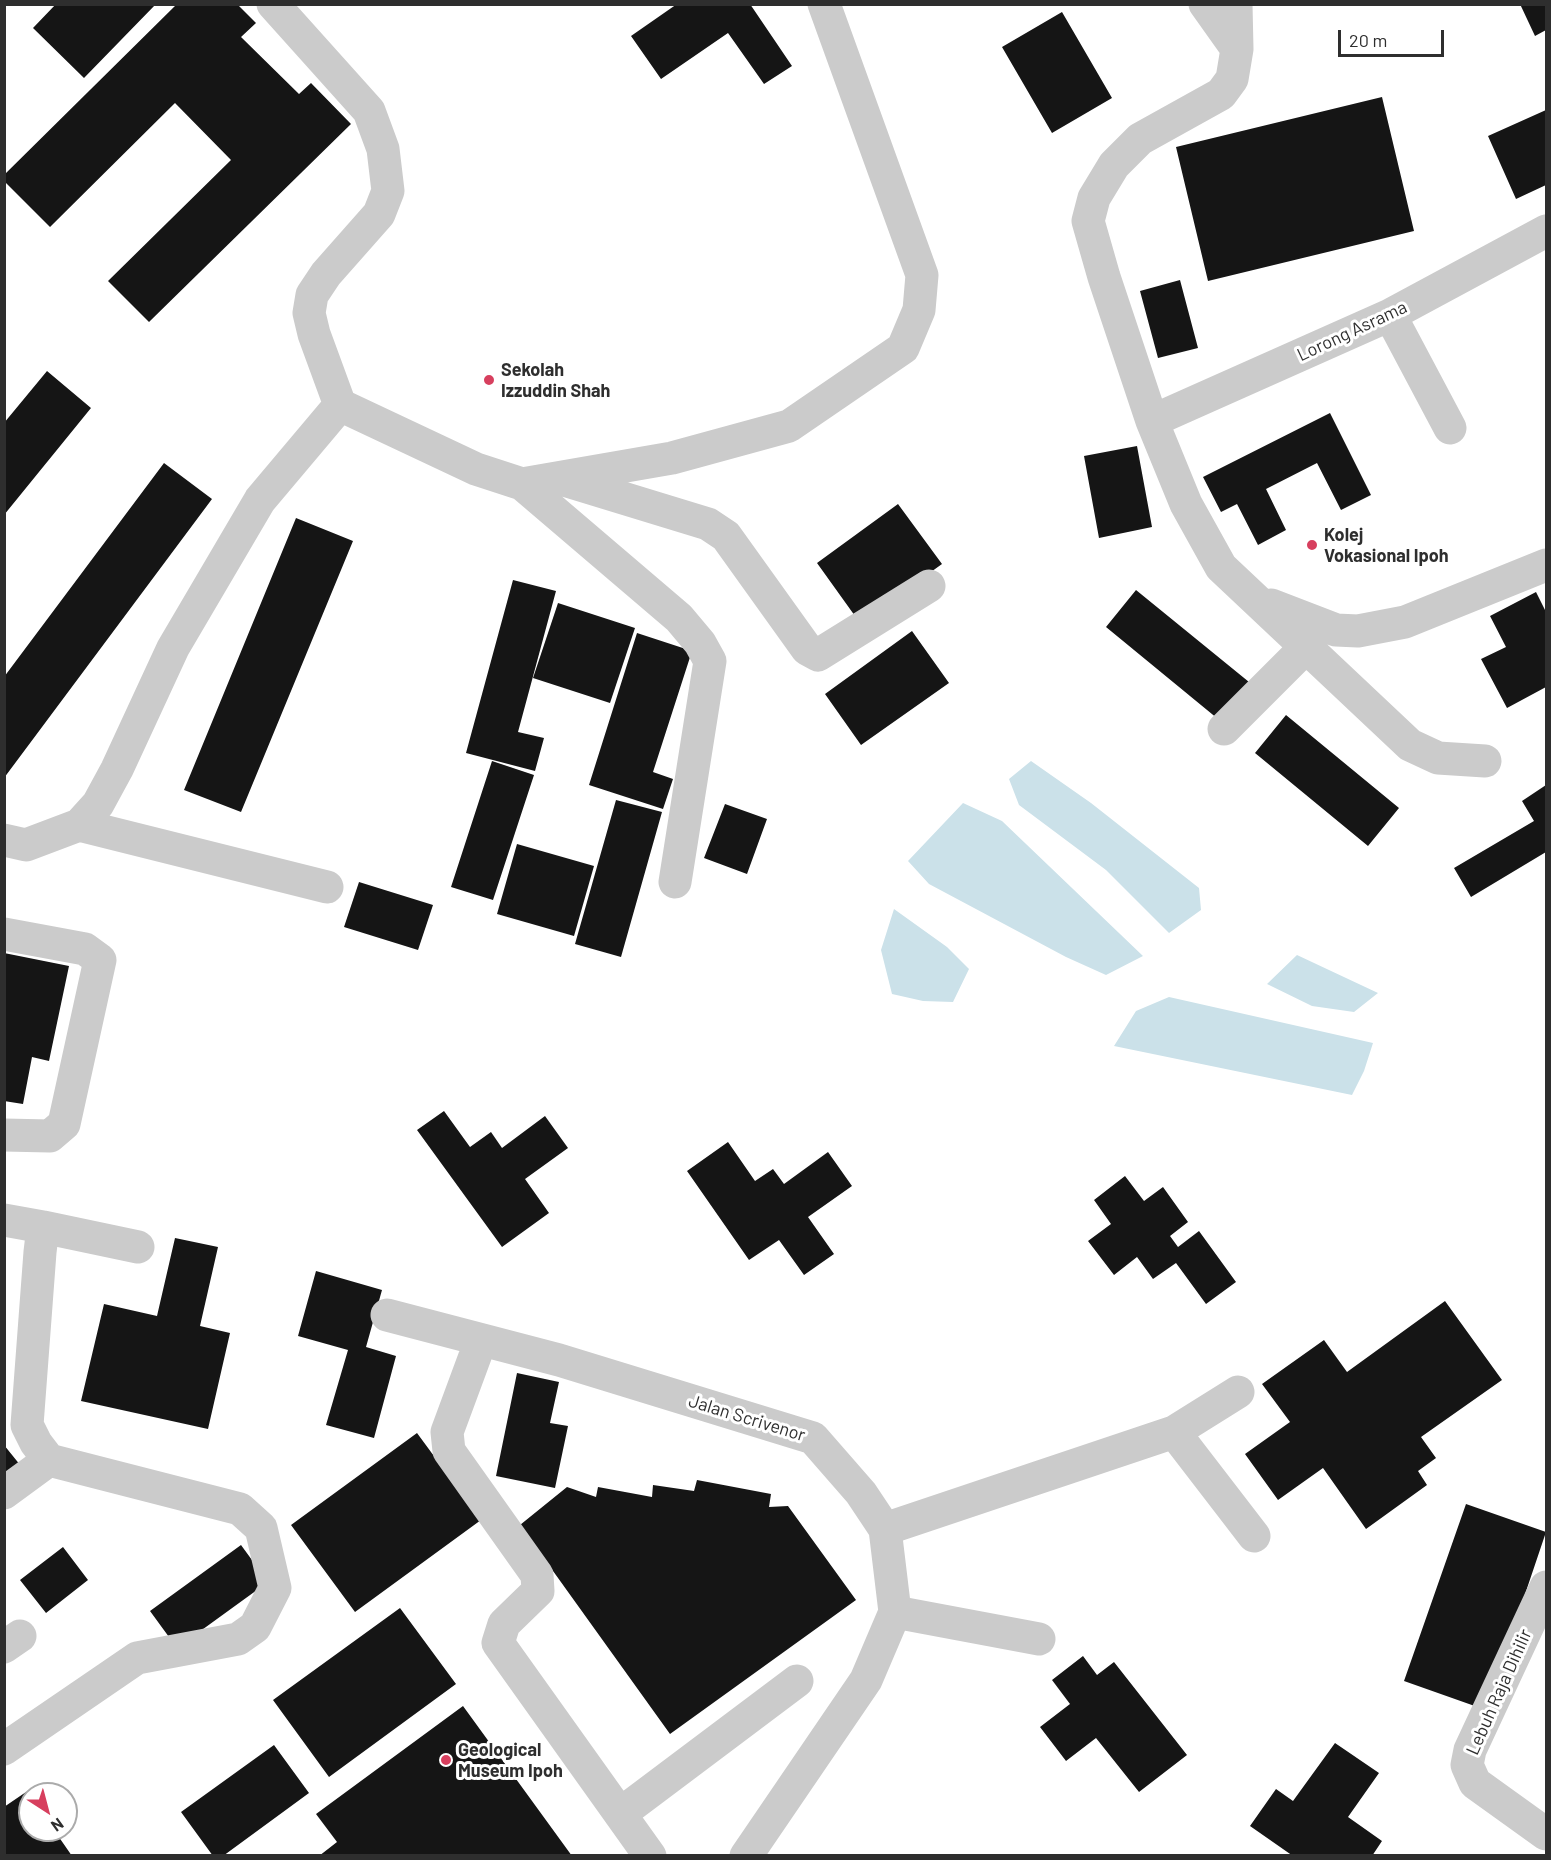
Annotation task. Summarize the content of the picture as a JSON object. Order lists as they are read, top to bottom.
{
  "streets": {
    "street": ["Lorong Asrama", "Jalan Scrivenor", "Lebuh Raja Dihilir"]
  },
  "places": ["Sekolah Izzuddin Shah", "Kolej Vokasional Ipoh", "Geological Museum Ipoh"],
  "scale_bar": "20 m",
  "north": "bottom right"
}
